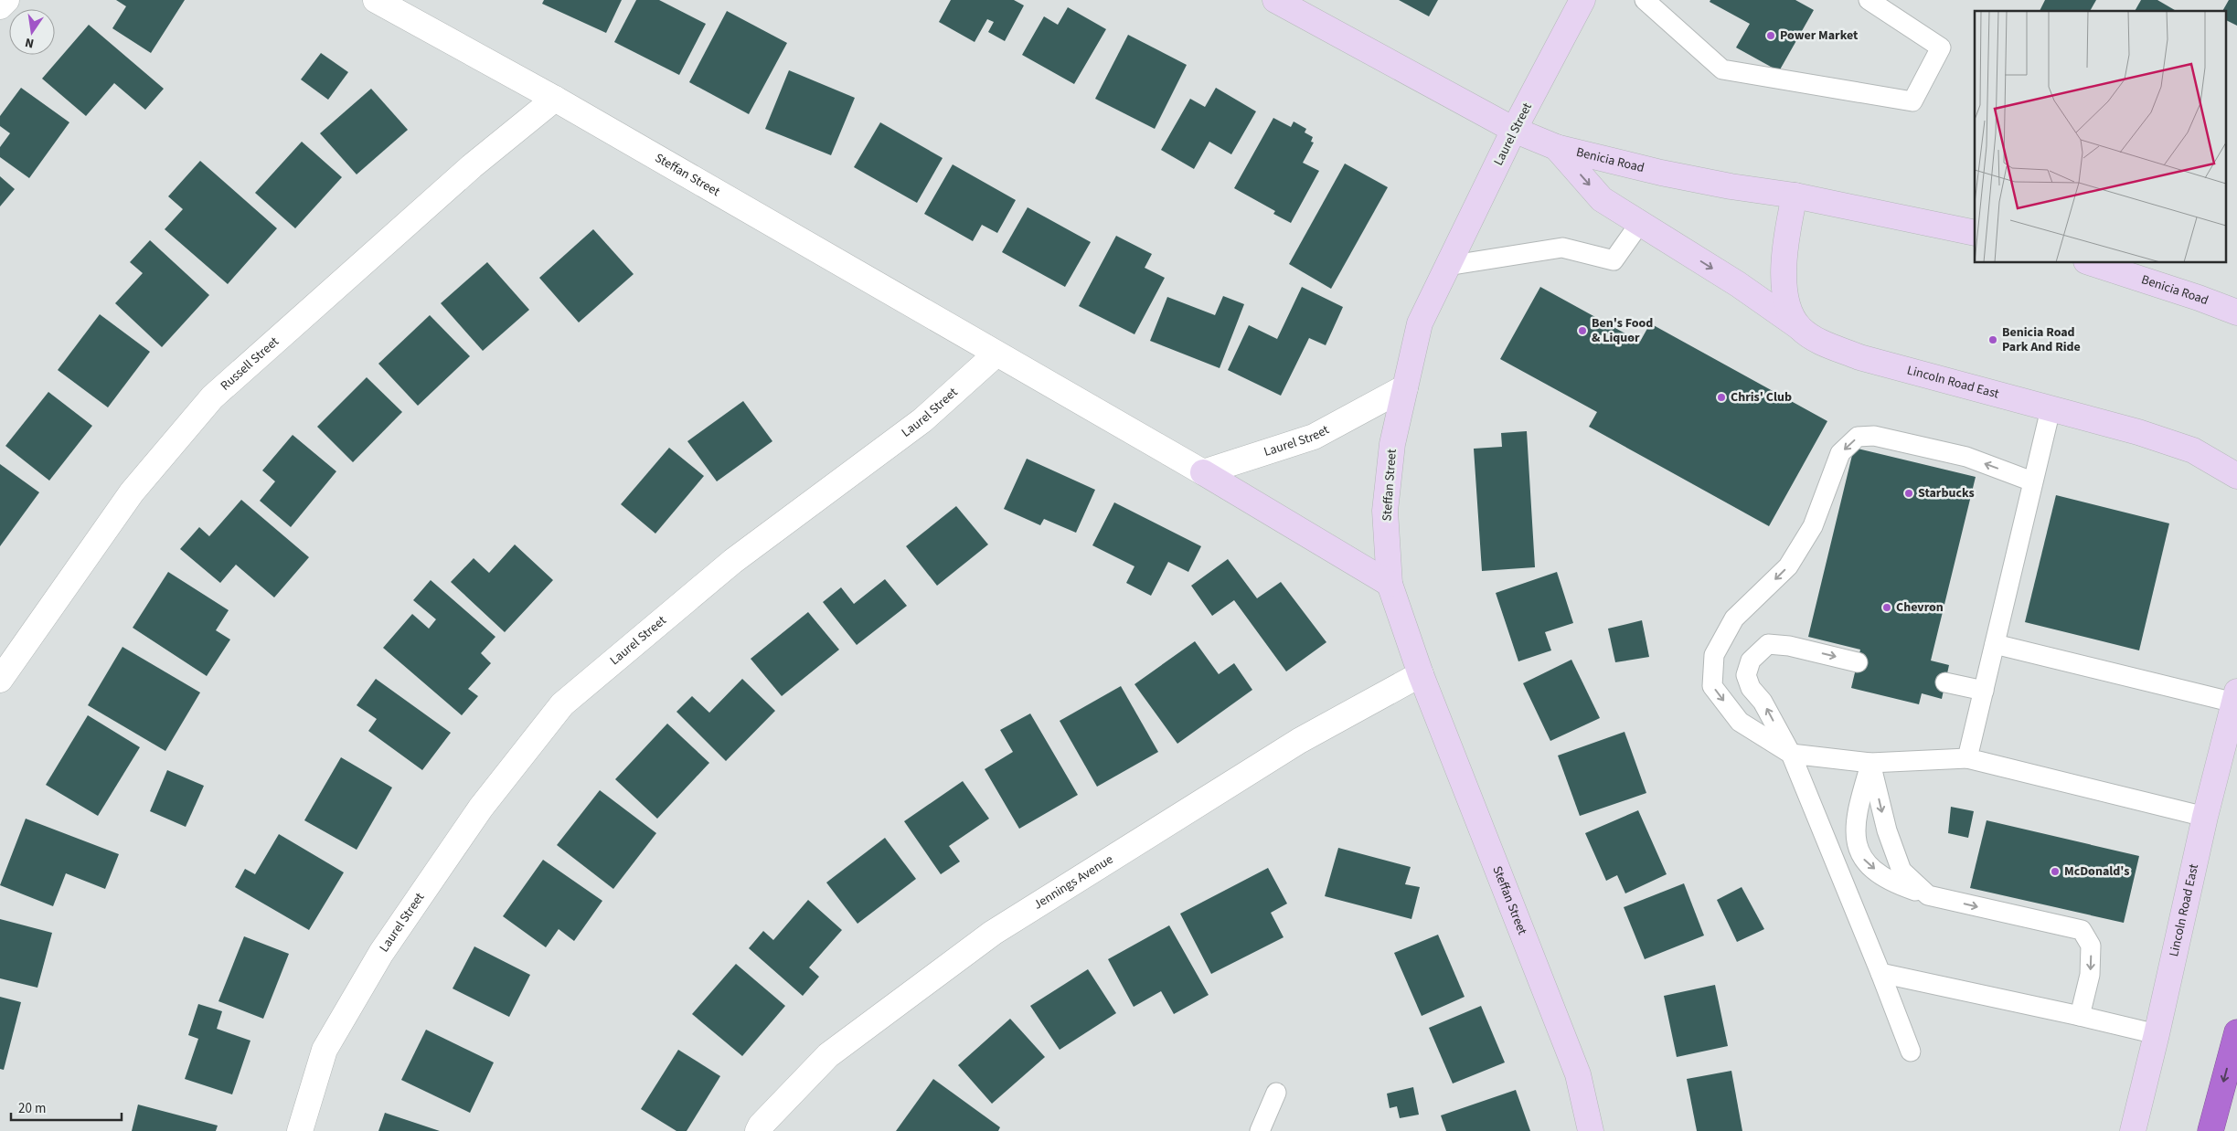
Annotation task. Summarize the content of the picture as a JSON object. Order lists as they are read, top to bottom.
{
  "streets": {
    "street": [
      "Laurel Street",
      "Benicia Road",
      "Steffan Street",
      "Russell Street",
      "Lincoln Road East",
      "Jennings Avenue"
    ]
  },
  "crossings": [
    ["Laurel Street", "Benicia Road"],
    ["Laurel Street", "Steffan Street"],
    ["Benicia Road", "Lincoln Road East"],
    ["Steffan Street", "Russell Street"],
    ["Steffan Street", "Jennings Avenue"]
  ],
  "places": [
    "Power Market",
    "Ben's Food & Liquor",
    "Benicia Road Park And Ride",
    "Chris' Club",
    "Starbucks",
    "Chevron",
    "McDonald's"
  ],
  "scale_bar": "20 m",
  "north": "bottom"
}
